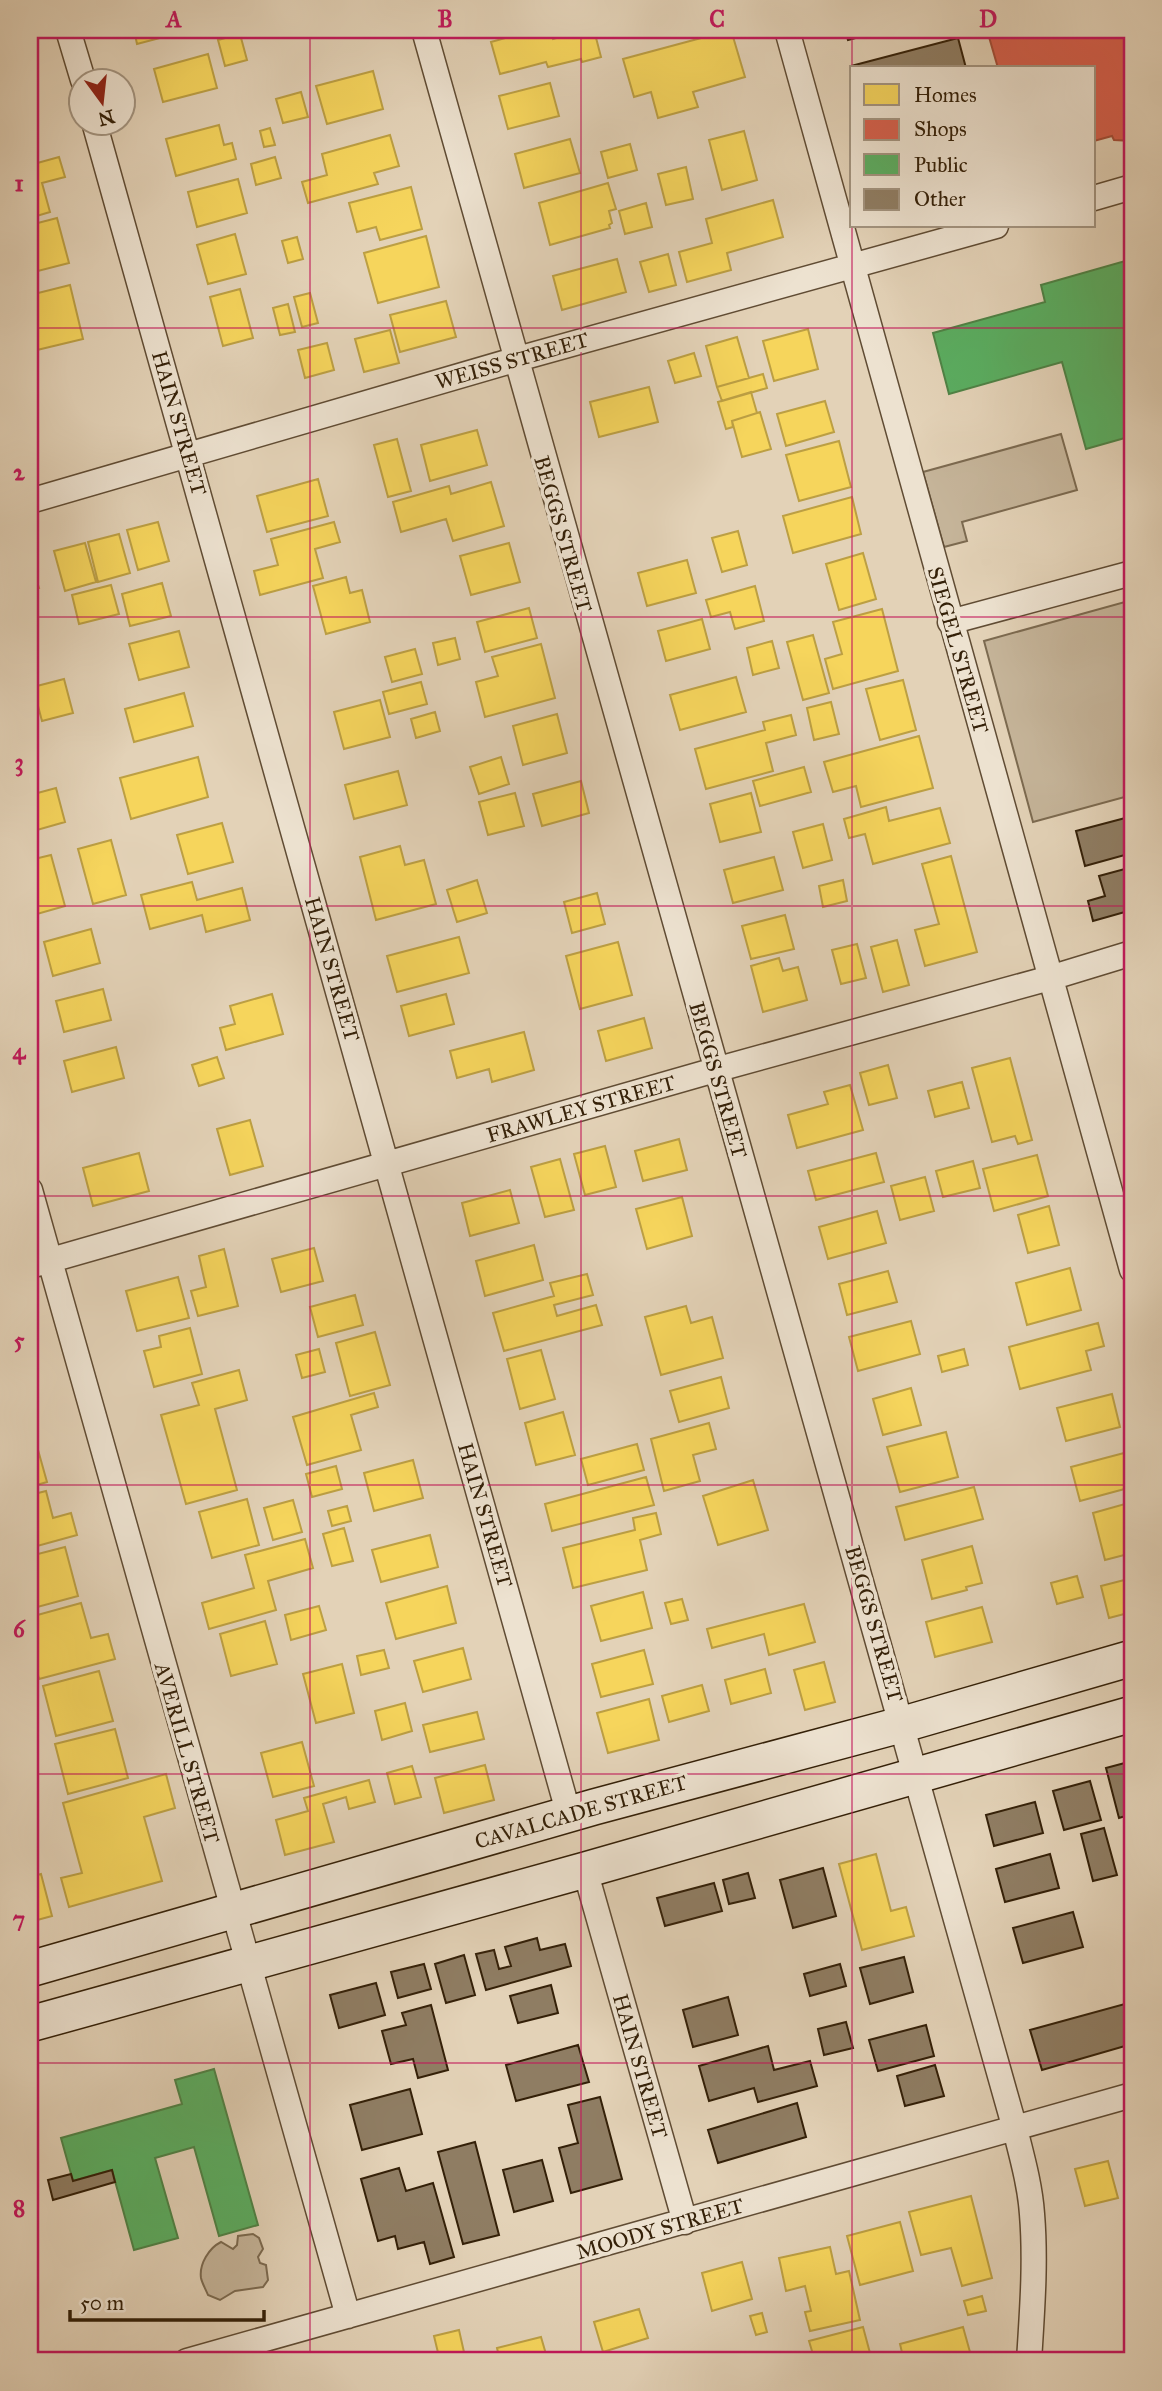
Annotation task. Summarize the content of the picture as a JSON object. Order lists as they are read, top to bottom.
{
  "streets": {
    "main road": ["CAVALCADE STREET"],
    "street": [
      "WEISS STREET",
      "HAIN STREET",
      "BEGGS STREET",
      "SIEGEL STREET",
      "FRAWLEY STREET",
      "AVERILL STREET",
      "MOODY STREET"
    ]
  },
  "crossings": [
    ["WEISS STREET", "HAIN STREET"],
    ["WEISS STREET", "BEGGS STREET"],
    ["WEISS STREET", "SIEGEL STREET"],
    ["HAIN STREET", "FRAWLEY STREET"],
    ["HAIN STREET", "CAVALCADE STREET"],
    ["HAIN STREET", "MOODY STREET"],
    ["BEGGS STREET", "FRAWLEY STREET"],
    ["BEGGS STREET", "CAVALCADE STREET"],
    ["BEGGS STREET", "MOODY STREET"],
    ["SIEGEL STREET", "FRAWLEY STREET"],
    ["FRAWLEY STREET", "AVERILL STREET"],
    ["AVERILL STREET", "CAVALCADE STREET"],
    ["AVERILL STREET", "MOODY STREET"]
  ],
  "legend": [
    "Homes",
    "Shops",
    "Public",
    "Other"
  ],
  "scale_bar": "50 m",
  "north": "bottom",
  "grid": {
    "columns": [
      "A",
      "B",
      "C",
      "D"
    ],
    "rows": [
      "1",
      "2",
      "3",
      "4",
      "5",
      "6",
      "7",
      "8"
    ]
  }
}
